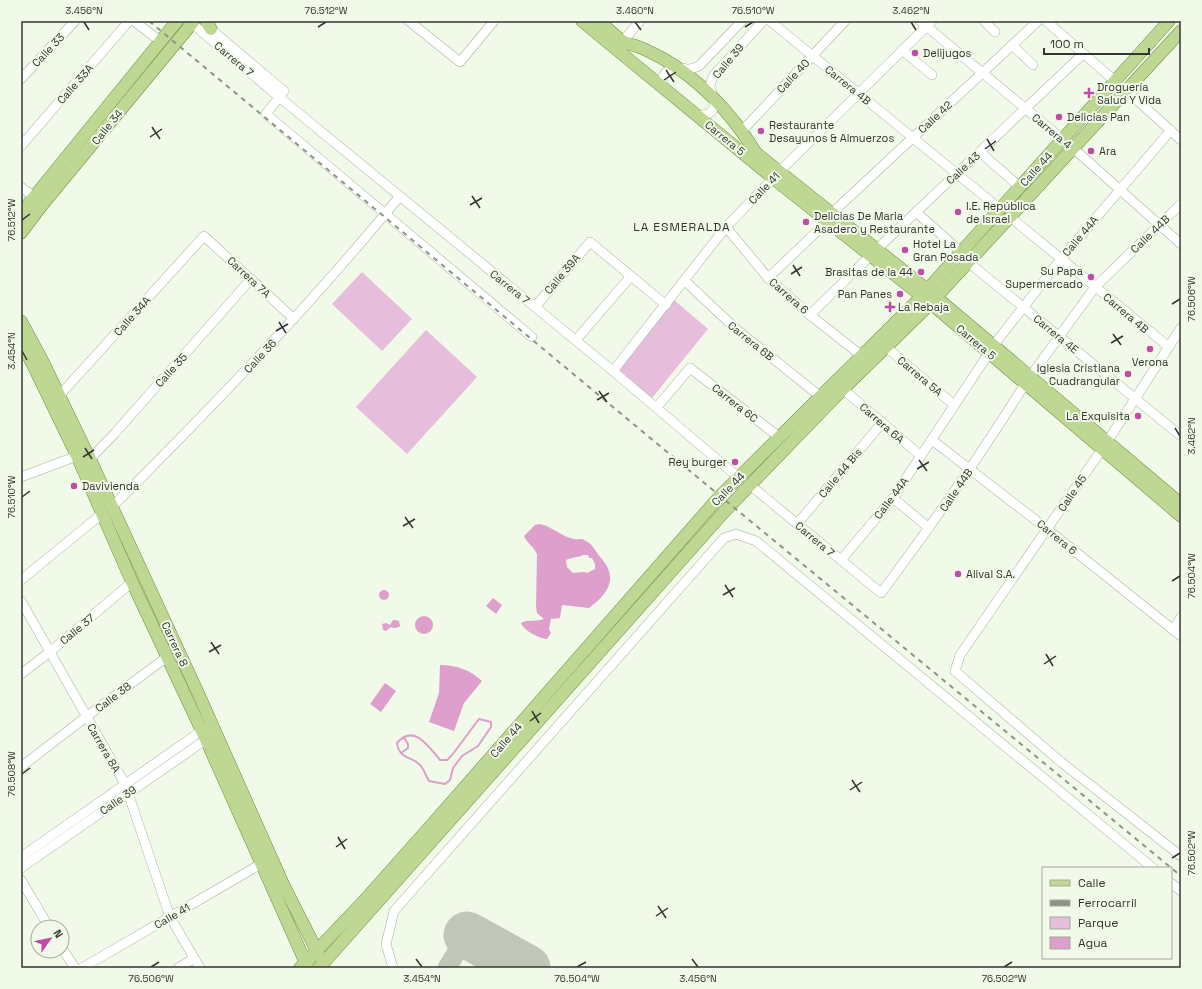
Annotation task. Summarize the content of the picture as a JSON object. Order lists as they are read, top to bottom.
{
  "streets": {
    "main road": [
      "Calle 34",
      "Carrera 5",
      "Calle 44",
      "Carrera 8"
    ],
    "street": [
      "Calle 33",
      "Carrera 7",
      "Calle 39",
      "Calle 40",
      "Calle 33A",
      "Carrera 4B",
      "Calle 42",
      "Carrera 4",
      "Calle 43",
      "Calle 41",
      "Calle 44B",
      "Calle 44A",
      "Calle 39A",
      "Carrera 7A",
      "Carrera 6",
      "Calle 34A",
      "Carrera 4E",
      "Carrera 6B",
      "Calle 36",
      "Calle 35",
      "Carrera 5A",
      "Carrera 6C",
      "Carrera 6A",
      "Calle 44 Bis",
      "Calle 45",
      "Calle 37",
      "Calle 38",
      "Carrera 8A"
    ]
  },
  "crossings": [
    ["Carrera 7", "Calle 34"],
    ["Carrera 7", "Calle 44"],
    ["Carrera 7", "Calle 41"],
    ["Carrera 7", "Calle 44B"],
    ["Carrera 7", "Calle 44A"],
    ["Carrera 7", "Calle 39A"],
    ["Carrera 7", "Calle 36"],
    ["Carrera 7", "Carrera 6C"],
    ["Carrera 7", "Calle 44 Bis"],
    ["Calle 39", "Carrera 5"],
    ["Calle 39", "Carrera 8"],
    ["Calle 39", "Carrera 8A"],
    ["Calle 40", "Carrera 4B"],
    ["Calle 40", "Carrera 5"],
    ["Carrera 4B", "Calle 42"],
    ["Carrera 4B", "Calle 43"],
    ["Carrera 4B", "Calle 44"],
    ["Carrera 4B", "Calle 41"],
    ["Carrera 4B", "Calle 44B"],
    ["Carrera 4B", "Calle 44A"],
    ["Carrera 4B", "Calle 45"],
    ["Calle 42", "Carrera 4"],
    ["Calle 42", "Carrera 5"],
    ["Calle 42", "Carrera 6"],
    ["Carrera 4", "Calle 43"],
    ["Carrera 4", "Calle 44"],
    ["Carrera 4", "Calle 41"],
    ["Carrera 4", "Calle 44B"],
    ["Carrera 4", "Calle 44A"],
    ["Carrera 5", "Calle 43"],
    ["Carrera 5", "Calle 44"],
    ["Carrera 5", "Calle 41"],
    ["Carrera 5", "Calle 44B"],
    ["Carrera 5", "Calle 44A"],
    ["Carrera 5", "Calle 45"],
    ["Calle 43", "Carrera 6"],
    ["Calle 44", "Carrera 6"],
    ["Calle 44", "Carrera 4E"],
    ["Calle 44", "Carrera 6B"],
    ["Calle 44", "Carrera 5A"],
    ["Calle 44", "Carrera 6C"],
    ["Calle 44", "Carrera 6A"],
    ["Calle 44", "Carrera 8"],
    ["Calle 41", "Carrera 6"],
    ["Calle 41", "Carrera 6B"],
    ["Calle 41", "Carrera 8"],
    ["Calle 41", "Carrera 8A"],
    ["Calle 44B", "Carrera 6"],
    ["Calle 44B", "Carrera 4E"],
    ["Calle 44A", "Carrera 6"],
    ["Calle 44A", "Carrera 4E"],
    ["Calle 44A", "Carrera 5A"],
    ["Calle 44A", "Carrera 6A"],
    ["Carrera 7A", "Calle 34A"],
    ["Carrera 7A", "Calle 36"],
    ["Carrera 7A", "Calle 35"],
    ["Carrera 6", "Calle 45"],
    ["Calle 34A", "Carrera 8"],
    ["Carrera 4E", "Calle 45"],
    ["Calle 36", "Carrera 8"],
    ["Calle 35", "Carrera 8"],
    ["Carrera 6A", "Calle 44 Bis"],
    ["Calle 37", "Carrera 8"],
    ["Calle 37", "Carrera 8A"],
    ["Carrera 8", "Calle 38"],
    ["Calle 38", "Carrera 8A"]
  ],
  "districts": ["LA ESMERALDA"],
  "places": {
    "other": [
      "Delijugos",
      "Delicias Pan",
      "Restaurante Desayunos & Almuerzos",
      "Ara",
      "I.E. República de Israel",
      "Delicias De Maria Asadero y Restaurante",
      "Hotel La Gran Posada",
      "Brasitas de la 44",
      "Su Papa Supermercado",
      "Pan Panes",
      "Verona",
      "Iglesia Cristiana Cuadrangular",
      "La Exquisita",
      "Rey burger",
      "Davivienda",
      "Alival S.A."
    ],
    "health": ["Droguería Salud Y Vida", "La Rebaja"]
  },
  "legend": [
    "Calle",
    "Ferrocarril",
    "Parque",
    "Agua"
  ],
  "scale_bar": "100 m",
  "north": "top right",
  "coordinates": [
    "3.456°N",
    "76.512°W",
    "3.460°N",
    "76.510°W",
    "3.462°N",
    "76.506°W",
    "3.454°N",
    "76.504°W",
    "76.508°W",
    "76.502°W"
  ]
}
